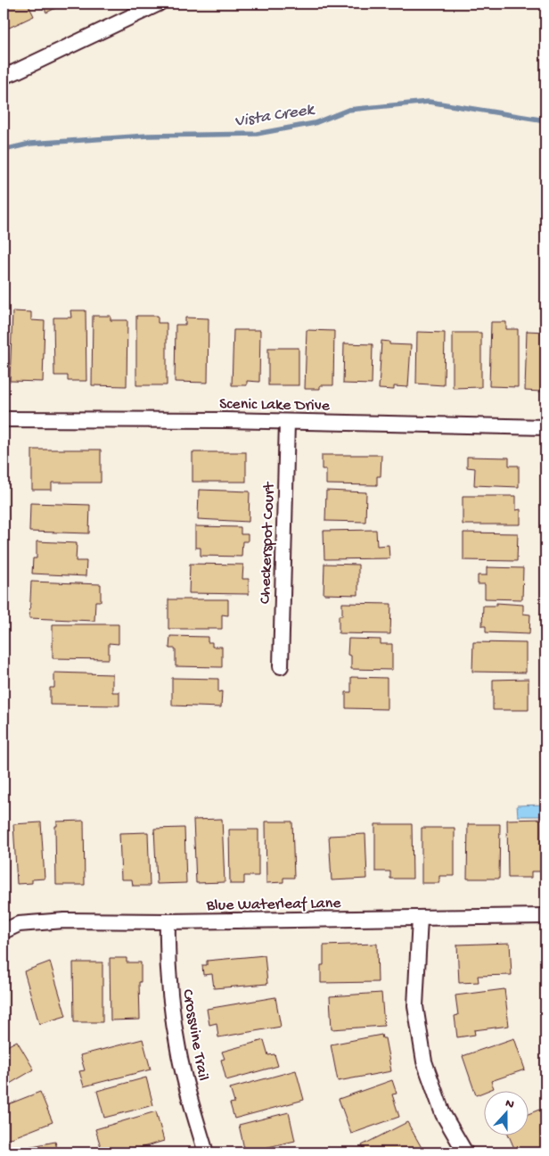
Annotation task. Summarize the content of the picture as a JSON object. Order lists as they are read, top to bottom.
{
  "streets": {
    "street": [
      "Scenic Lake Drive",
      "Checkerspot Court",
      "Blue Waterleaf Lane",
      "Crossvine Trail"
    ]
  },
  "crossings": [
    ["Scenic Lake Drive", "Checkerspot Court"],
    ["Blue Waterleaf Lane", "Crossvine Trail"]
  ],
  "water": ["Vista Creek"],
  "north": "top"
}
